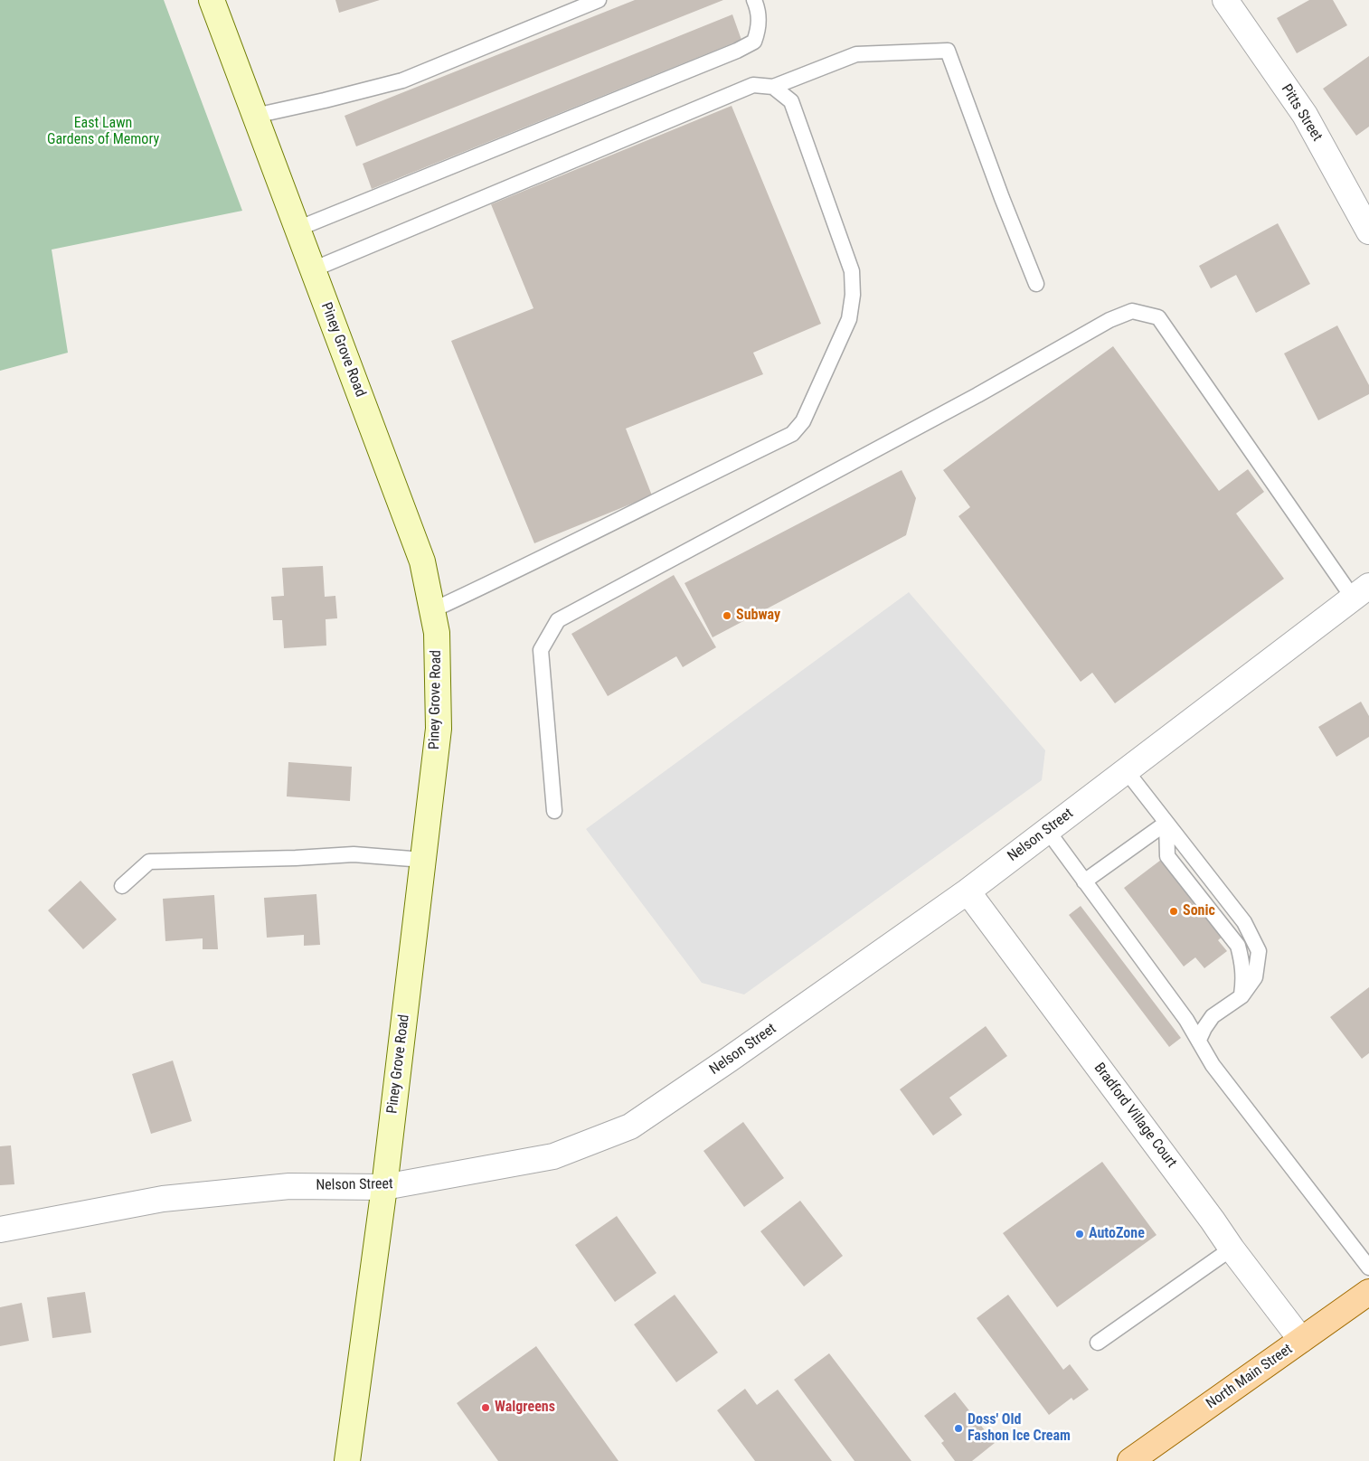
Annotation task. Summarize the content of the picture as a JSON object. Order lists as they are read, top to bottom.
{
  "streets": {
    "main road": ["Piney Grove Road", "North Main Street"],
    "street": ["Pitts Street", "Nelson Street", "Bradford Village Court"]
  },
  "crossings": [
    ["Piney Grove Road", "Nelson Street"],
    ["Nelson Street", "Bradford Village Court"],
    ["Bradford Village Court", "North Main Street"]
  ],
  "parks": ["East Lawn Gardens of Memory"],
  "places": [
    "Subway",
    "Sonic",
    "AutoZone",
    "Walgreens",
    "Doss' Old Fashon Ice Cream"
  ]
}
